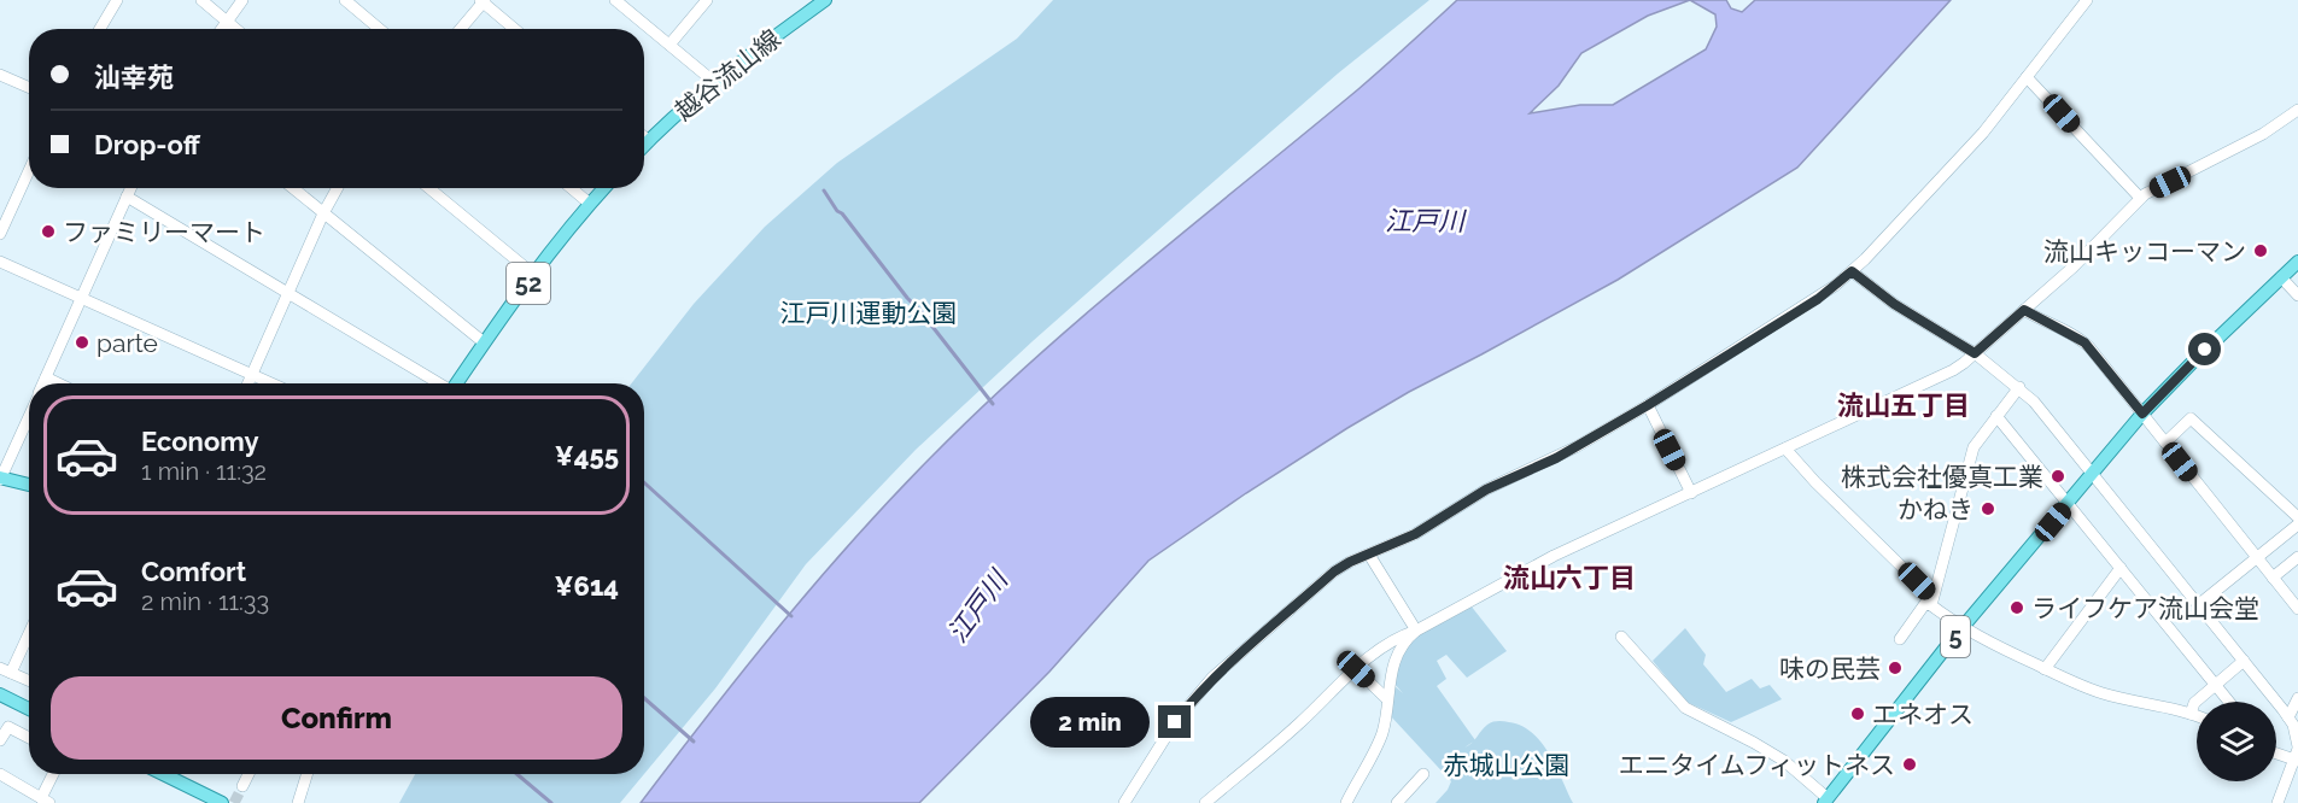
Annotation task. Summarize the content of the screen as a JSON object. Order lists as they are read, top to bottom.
{
  "streets": {
    "main road": ["越谷流山線", "52", "5"]
  },
  "districts": ["流山五丁目", "流山六丁目"],
  "water": ["江戸川"],
  "parks": ["江戸川運動公園", "赤城山公園"],
  "places": [
    "ファミリーマート",
    "流山キッコーマン",
    "parte",
    "株式会社優真工業",
    "かねき",
    "ライフケア流山会堂",
    "味の民芸",
    "エネオス",
    "エニタイムフィットネス"
  ],
  "page": {
    "banner": ["汕幸苑", "Drop-off"],
    "list": [
      {
        "name": "Economy",
        "note": "1 min · 11:32",
        "value": "¥455"
      },
      {
        "name": "Comfort",
        "note": "2 min · 11:33",
        "value": "¥614"
      }
    ],
    "buttons": "Confirm",
    "bubble": "2 min"
  }
}
